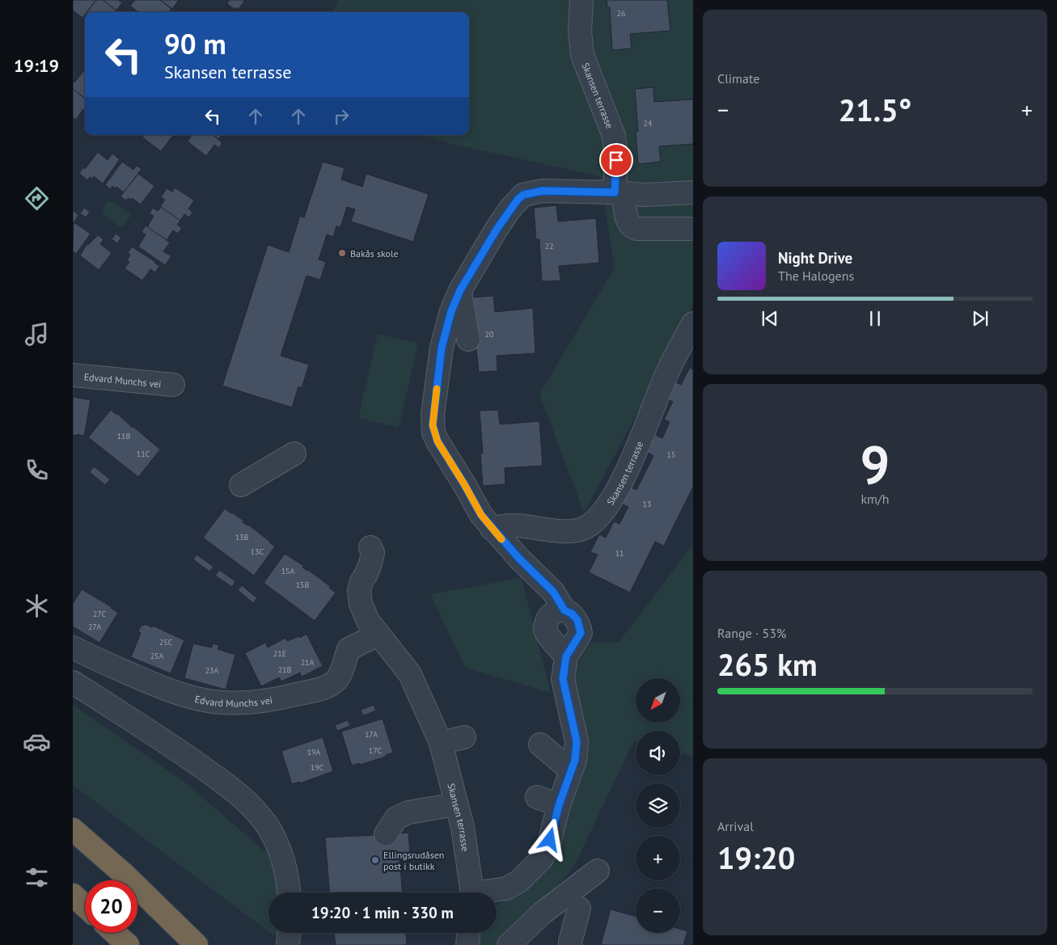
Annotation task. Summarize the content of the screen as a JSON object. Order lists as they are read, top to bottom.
{
  "streets": {
    "street": ["Skansen terrasse", "Edvard Munchs vei"]
  },
  "places": ["Bakås skole", "Ellingsrudåsen post i butikk"],
  "house_numbers": [
    "26",
    "24",
    "22",
    "20",
    "11B",
    "11C",
    "15",
    "13",
    "13B",
    "13C",
    "11",
    "15A",
    "15B",
    "27C",
    "27A",
    "25C",
    "21E",
    "25A",
    "21A",
    "21B",
    "23A",
    "17A",
    "17C",
    "19A",
    "19C"
  ],
  "north": "bottom left",
  "page": {
    "tabs": "19:19",
    "tile": [
      "Climate",
      ["9", "km/h"],
      ["Range · 53%", "265 km"],
      ["Arrival", "19:20"]
    ],
    "turn": ["90 m", "Skansen terrasse"],
    "heat": ["−", "21.5°", "+"],
    "song": ["Night Drive", "The Halogens"],
    "map_buttons": ["+", "−"],
    "limit": "20",
    "trip": "19:20 · 1 min · 330 m"
  }
}
